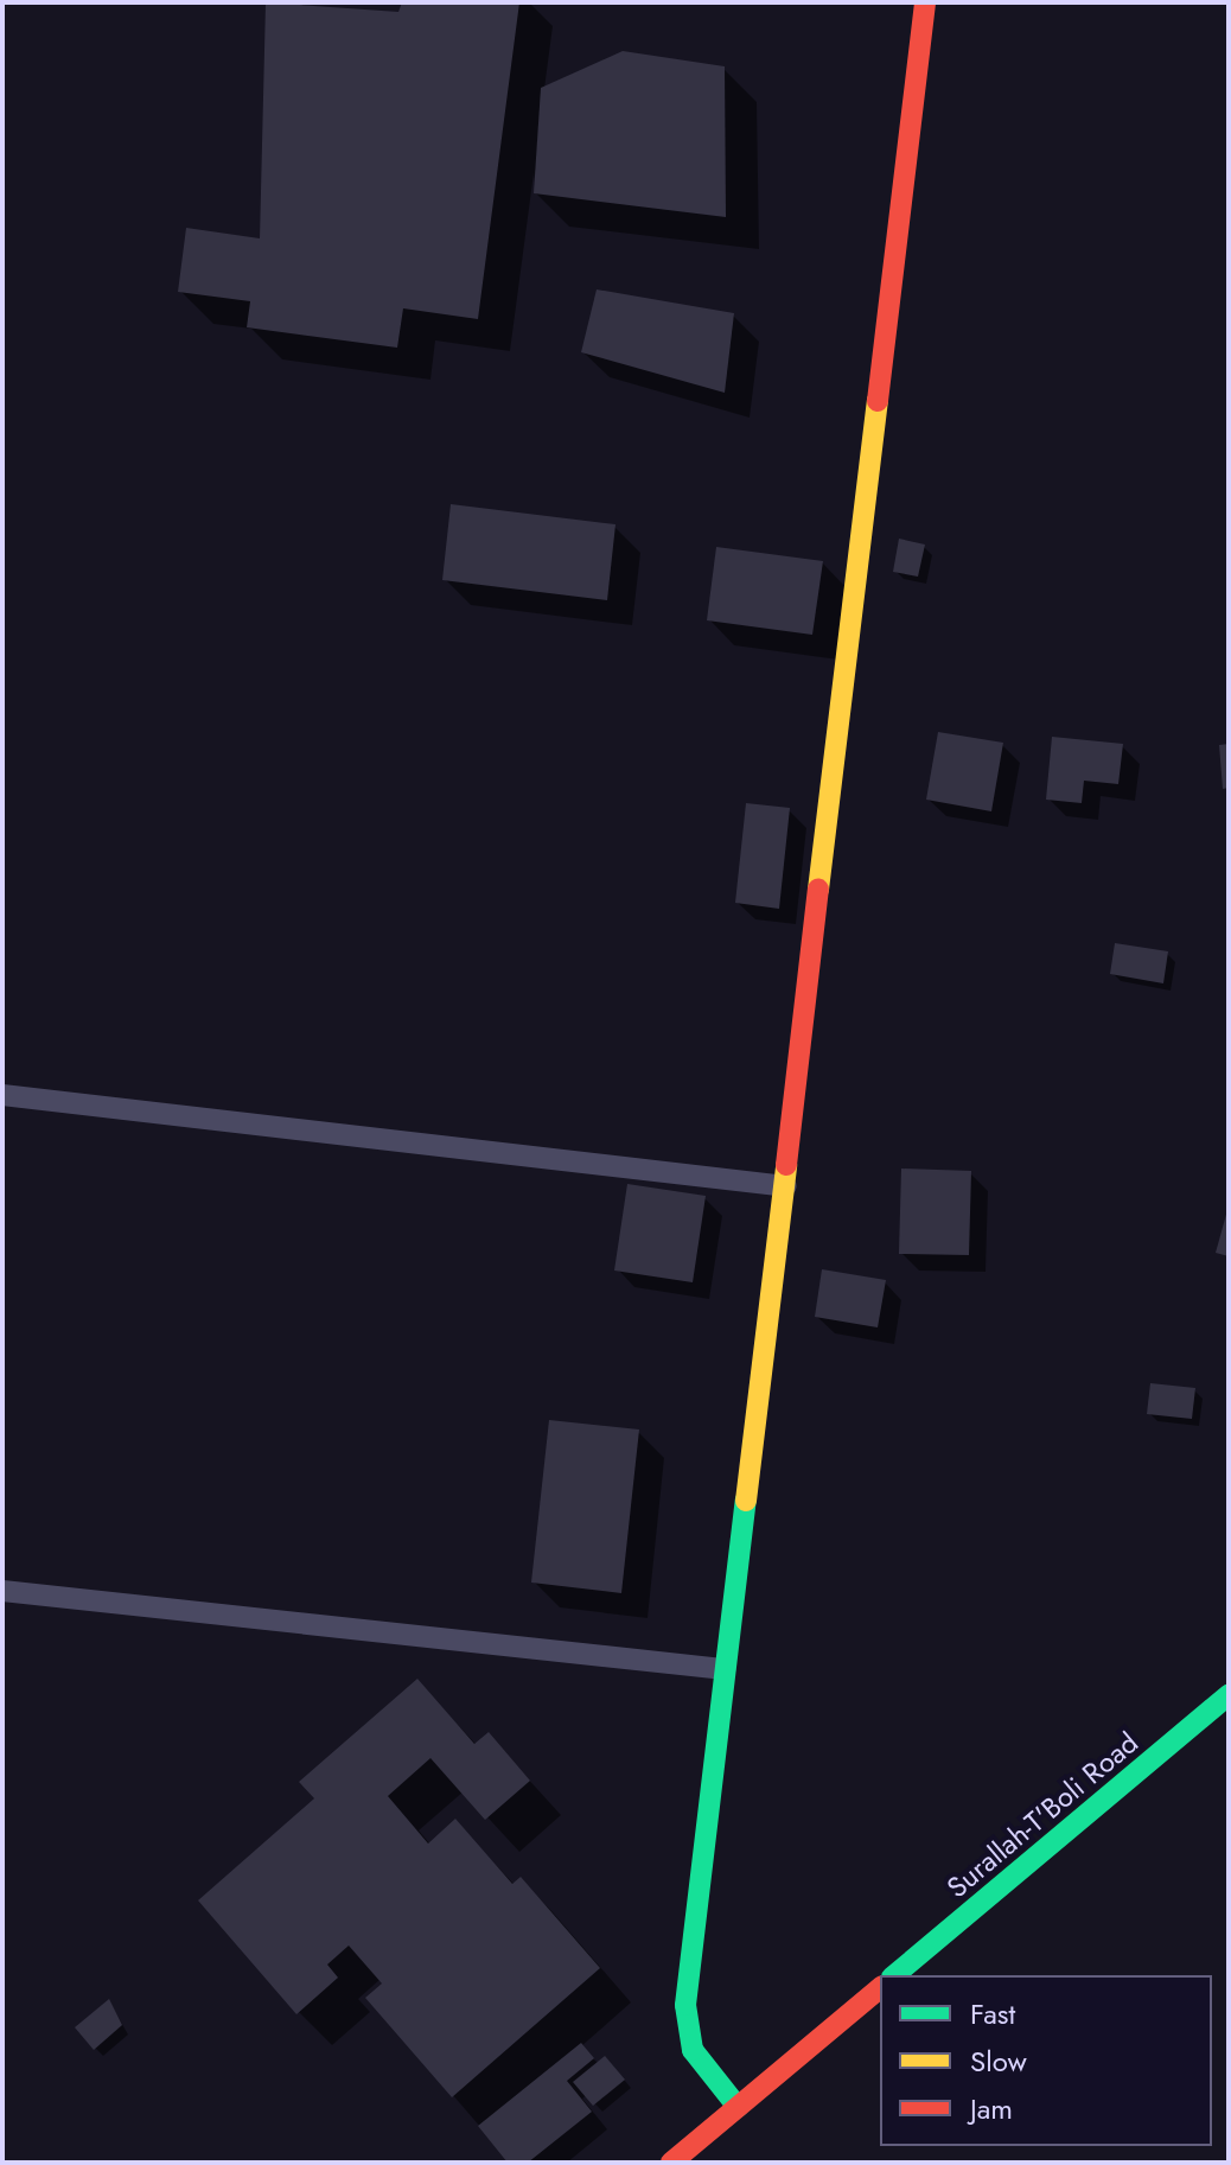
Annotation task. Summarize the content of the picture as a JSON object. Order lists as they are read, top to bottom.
{
  "streets": {
    "street": ["Surallah-T'Boli Road"]
  },
  "legend": ["Fast", "Slow", "Jam"]
}
